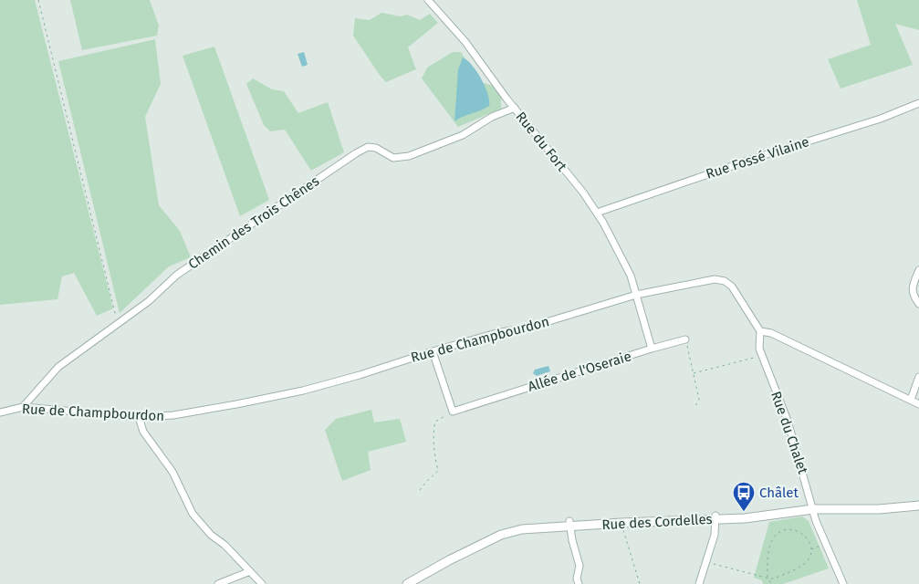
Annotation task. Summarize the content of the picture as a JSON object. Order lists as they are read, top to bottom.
{
  "streets": {
    "street": [
      "Rue du Fort",
      "Rue Fossé Vilaine",
      "Chemin des Trois Chênes",
      "Rue de Champbourdon",
      "Allée de l'Oseraie",
      "Rue du Chalet",
      "Rue des Cordelles"
    ]
  },
  "crossings": [
    ["Rue du Fort", "Rue Fossé Vilaine"],
    ["Rue du Fort", "Chemin des Trois Chênes"],
    ["Rue du Fort", "Rue de Champbourdon"],
    ["Chemin des Trois Chênes", "Rue de Champbourdon"],
    ["Rue de Champbourdon", "Rue du Chalet"],
    ["Rue du Chalet", "Rue des Cordelles"]
  ],
  "places": {
    "bus stop": ["Châlet"]
  }
}
